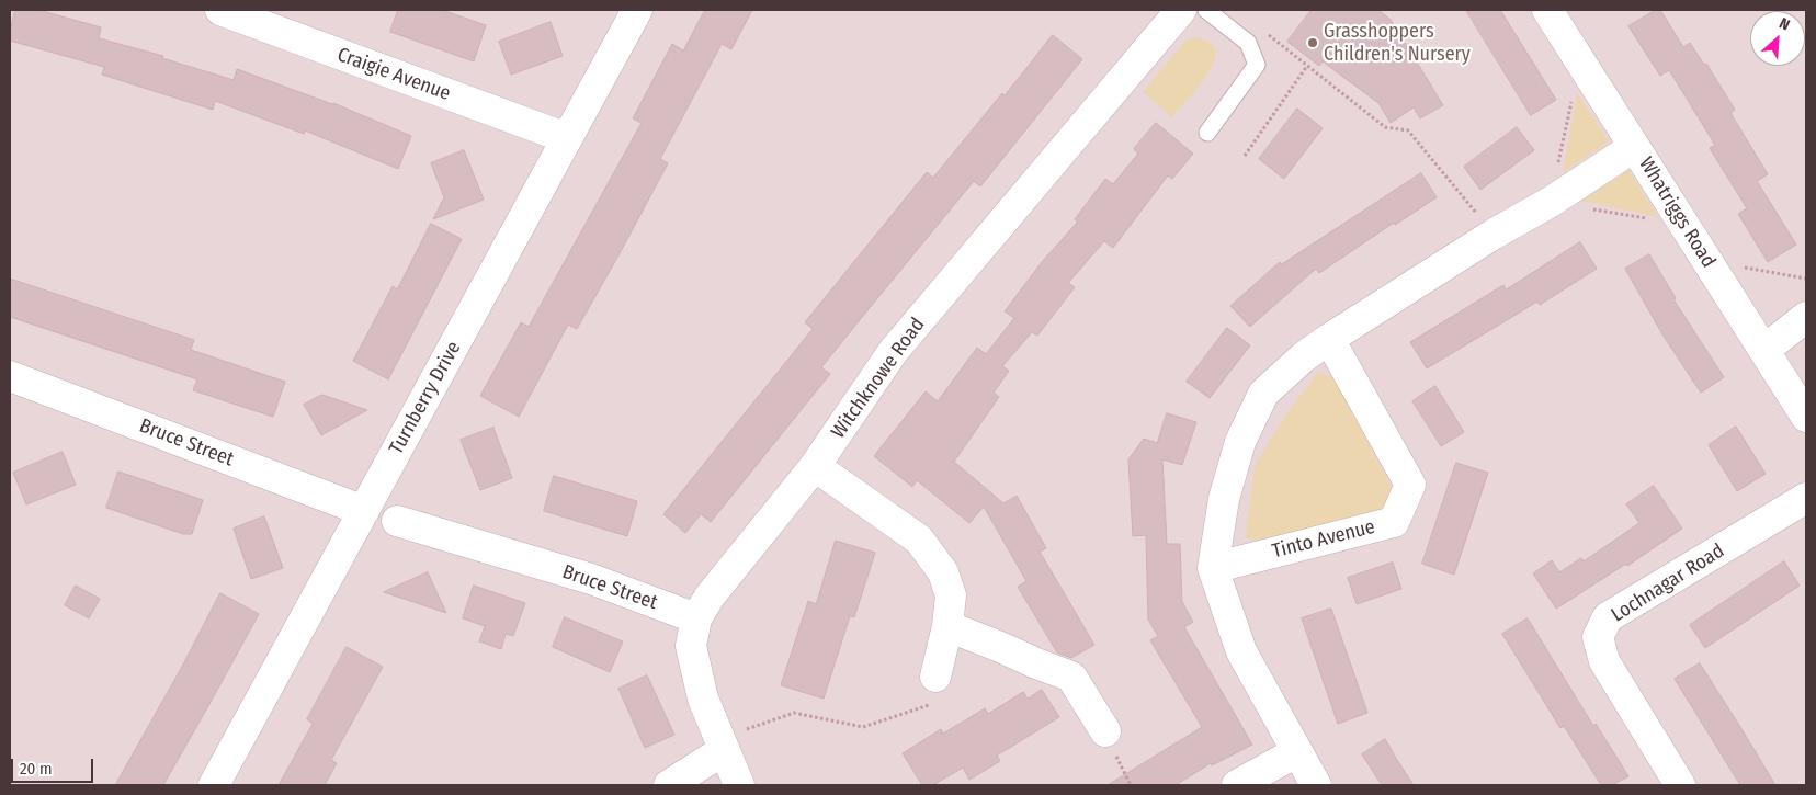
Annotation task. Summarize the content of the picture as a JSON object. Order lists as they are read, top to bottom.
{
  "streets": {
    "street": [
      "Craigie Avenue",
      "Whatriggs Road",
      "Witchknowe Road",
      "Turnberry Drive",
      "Bruce Street",
      "Tinto Avenue",
      "Lochnagar Road"
    ]
  },
  "crossings": [
    ["Craigie Avenue", "Turnberry Drive"],
    ["Witchknowe Road", "Bruce Street"],
    ["Turnberry Drive", "Bruce Street"]
  ],
  "places": ["Grasshoppers Children's Nursery"],
  "scale_bar": "20 m",
  "north": "top right"
}
